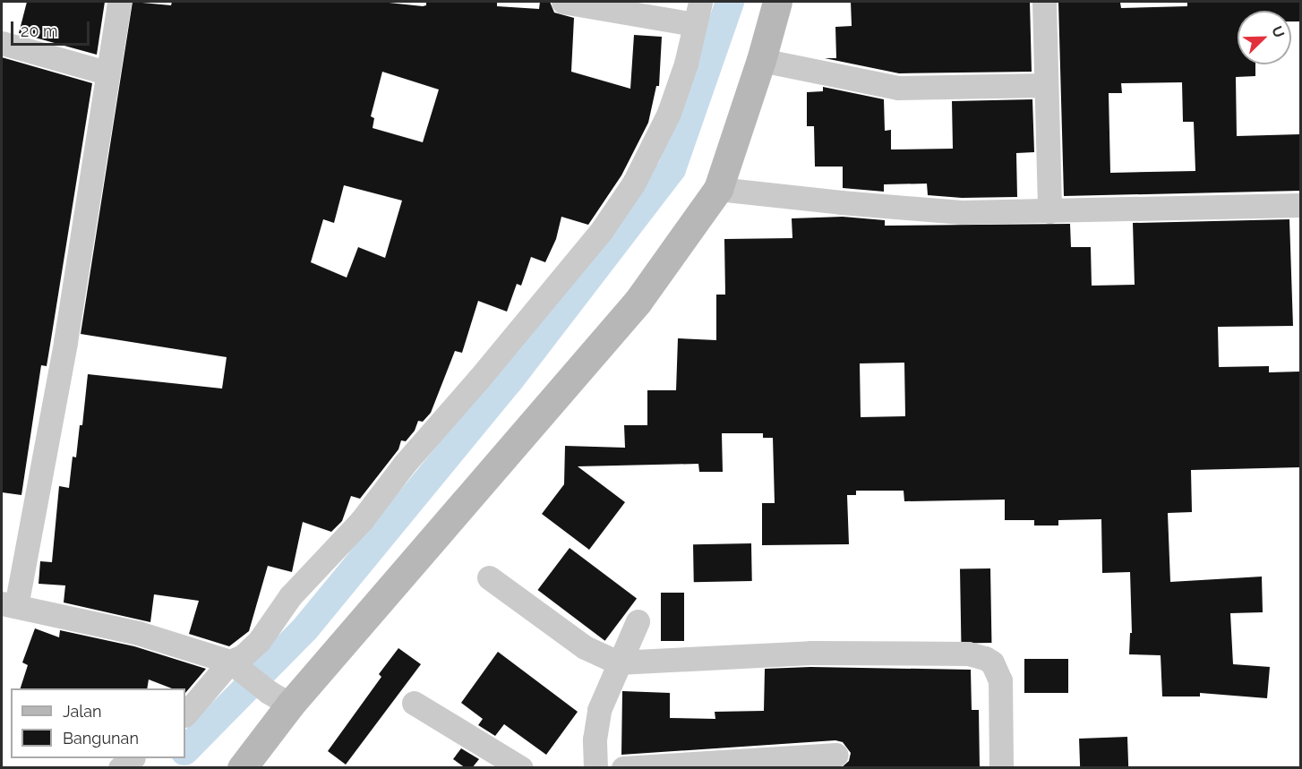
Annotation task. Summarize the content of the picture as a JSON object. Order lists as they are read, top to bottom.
{
  "legend": ["Jalan", "Bangunan"],
  "scale_bar": "20 m",
  "north": "top right"
}
